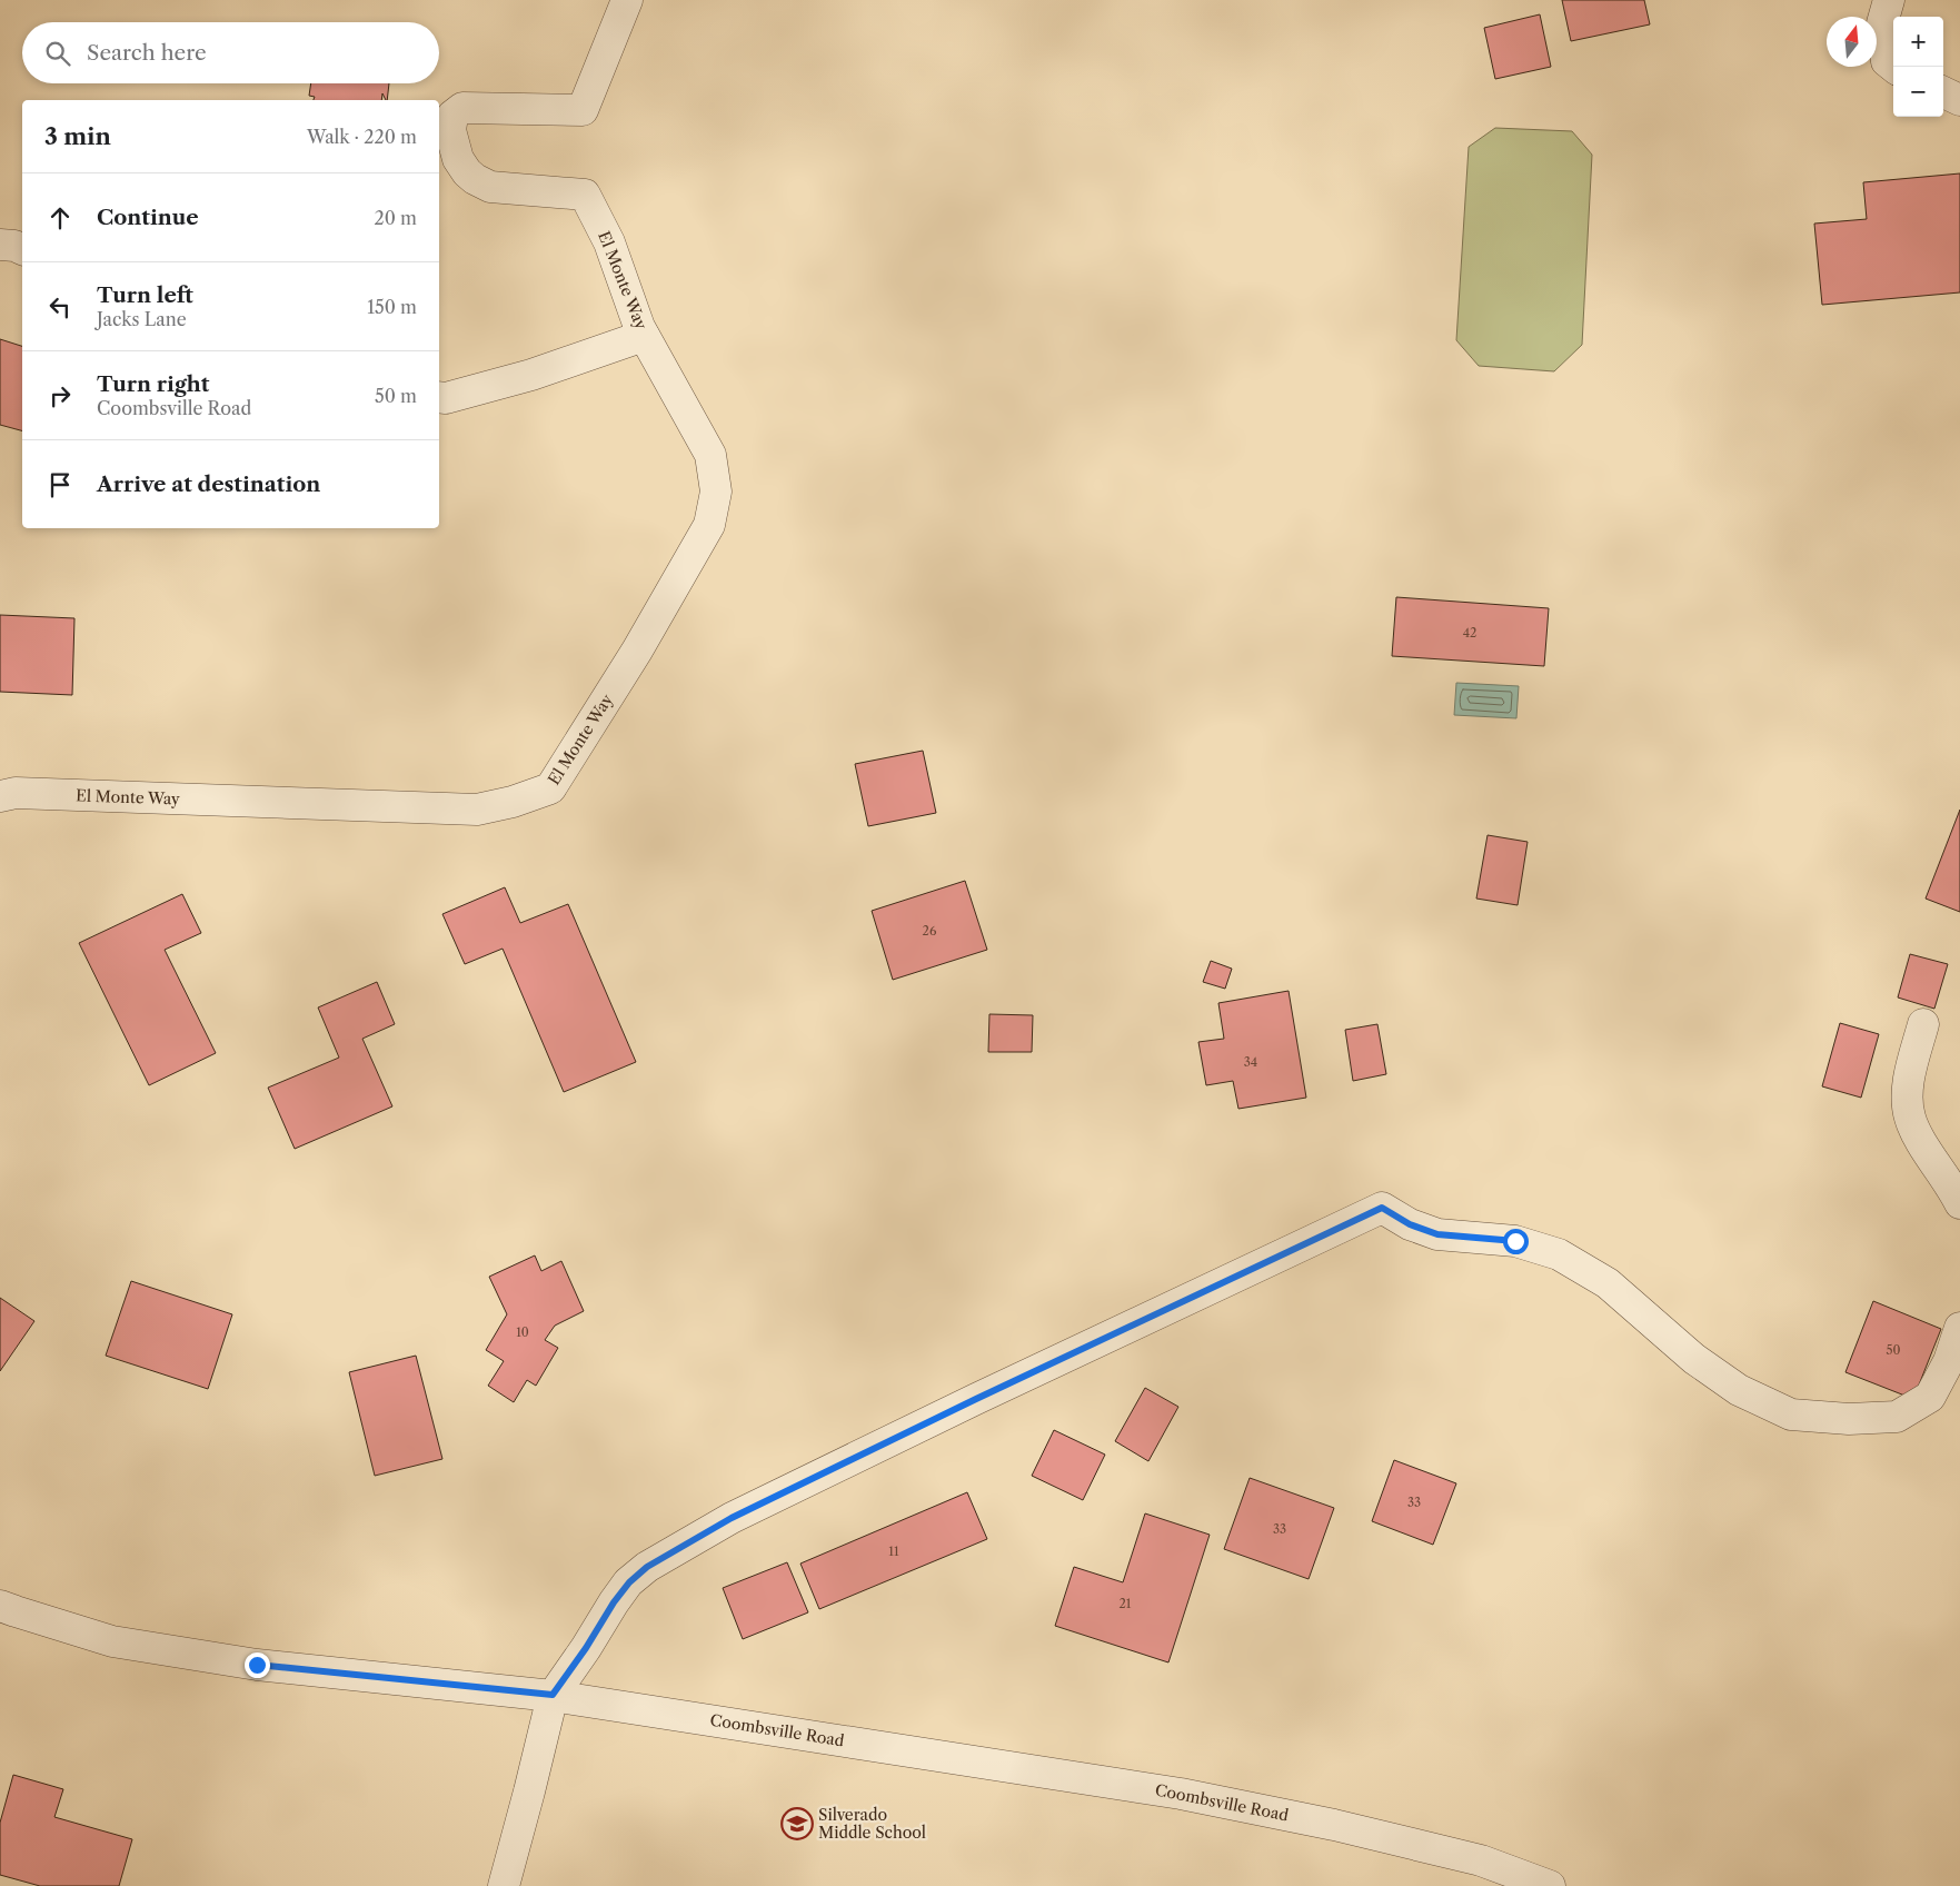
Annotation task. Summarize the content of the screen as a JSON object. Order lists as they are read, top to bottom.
{
  "streets": {
    "street": ["El Monte Way", "Coombsville Road"]
  },
  "places": {
    "school or university": ["Silverado Middle School"]
  },
  "house_numbers": [
    "42",
    "26",
    "34",
    "10",
    "50",
    "33",
    "33",
    "11",
    "21"
  ],
  "north": "top",
  "page": {
    "map_buttons": ["+", "−"],
    "search": "Search here",
    "heading": ["3 min", "Walk · 220 m"],
    "list": [
      ["Continue", "20 m"],
      ["Turn left", "Jacks Lane", "150 m"],
      ["Turn right", "Coombsville Road", "50 m"],
      "Arrive at destination"
    ]
  }
}
